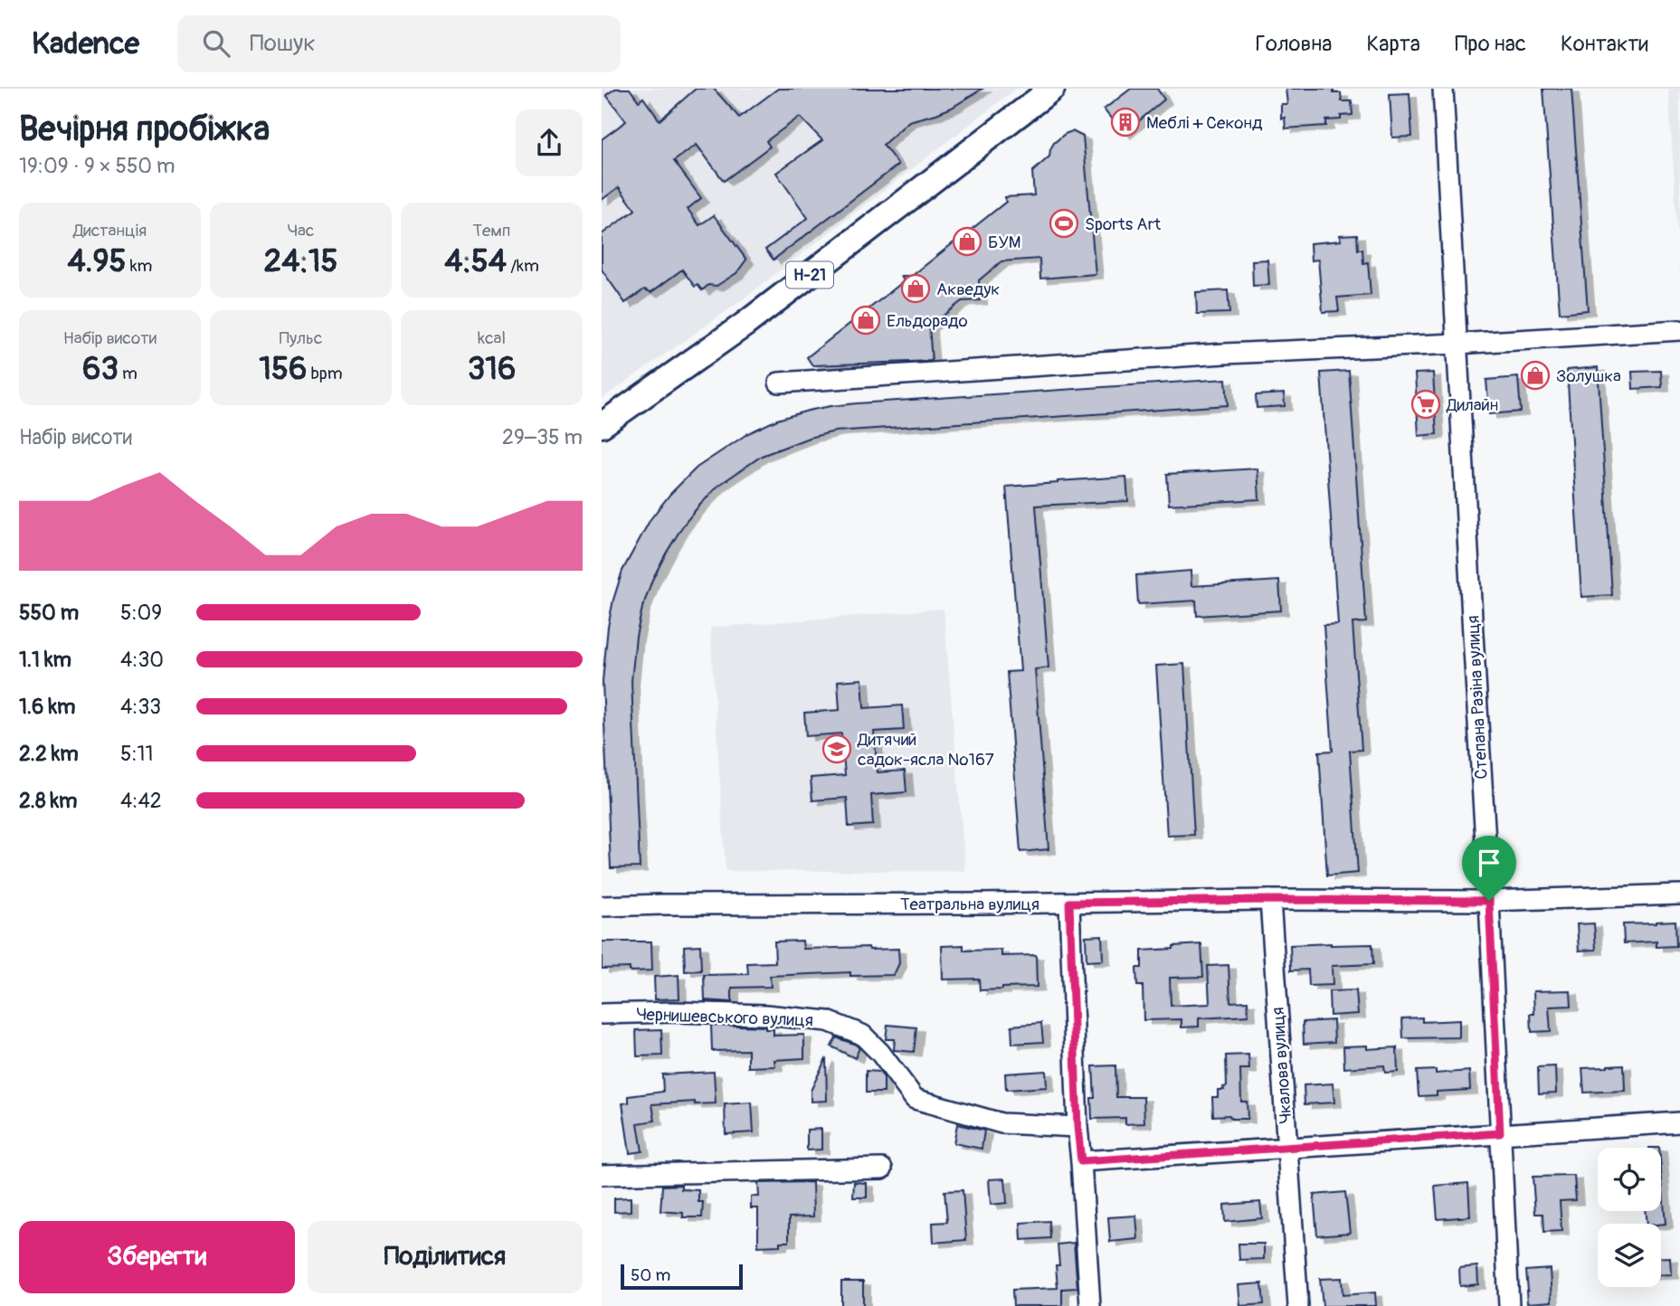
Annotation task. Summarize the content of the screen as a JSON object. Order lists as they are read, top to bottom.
{
  "streets": {
    "main road": ["Н-21"],
    "street": [
      "Степана Разіна вулиця",
      "Театральна вулиця",
      "Чернишевського вулиця",
      "Чкалова вулиця"
    ]
  },
  "crossings": [
    ["Степана Разіна вулиця", "Театральна вулиця"],
    ["Театральна вулиця", "Чкалова вулиця"]
  ],
  "places": {
    "building": ["Меблі + Секонд"],
    "sports": ["Sports Art"],
    "shop": [
      "БУМ",
      "Акведук",
      "Ельдорадо",
      "Золушка"
    ],
    "supermarket": ["Дилайн"],
    "school or university": ["Дитячий садок-ясла №167"]
  },
  "scale_bar": "50 m",
  "page": {
    "header": "Kadence",
    "search": "Пошук",
    "nav": [
      "Головна",
      "Карта",
      "Про нас",
      "Контакти"
    ],
    "heading": ["Вечірня пробіжка", "19:09 · 9 × 550 m"],
    "stats": [
      ["Дистанція", "4.95 km"],
      ["Час", "24:15"],
      ["Темп", "4:54 /km"],
      ["Набір висоти", "63 m"],
      ["Пульс", "156 bpm"],
      ["kcal", "316"]
    ],
    "chart": ["Набір висоти", "29–35 m"],
    "list": [
      {
        "name": "550 m",
        "note": "5:09"
      },
      {
        "name": "1.1 km",
        "note": "4:30"
      },
      {
        "name": "1.6 km",
        "note": "4:33"
      },
      {
        "name": "2.2 km",
        "note": "5:11"
      },
      {
        "name": "2.8 km",
        "note": "4:42"
      }
    ],
    "buttons": ["Зберегти", "Поділитися"],
    "scale": "50 m"
  }
}
